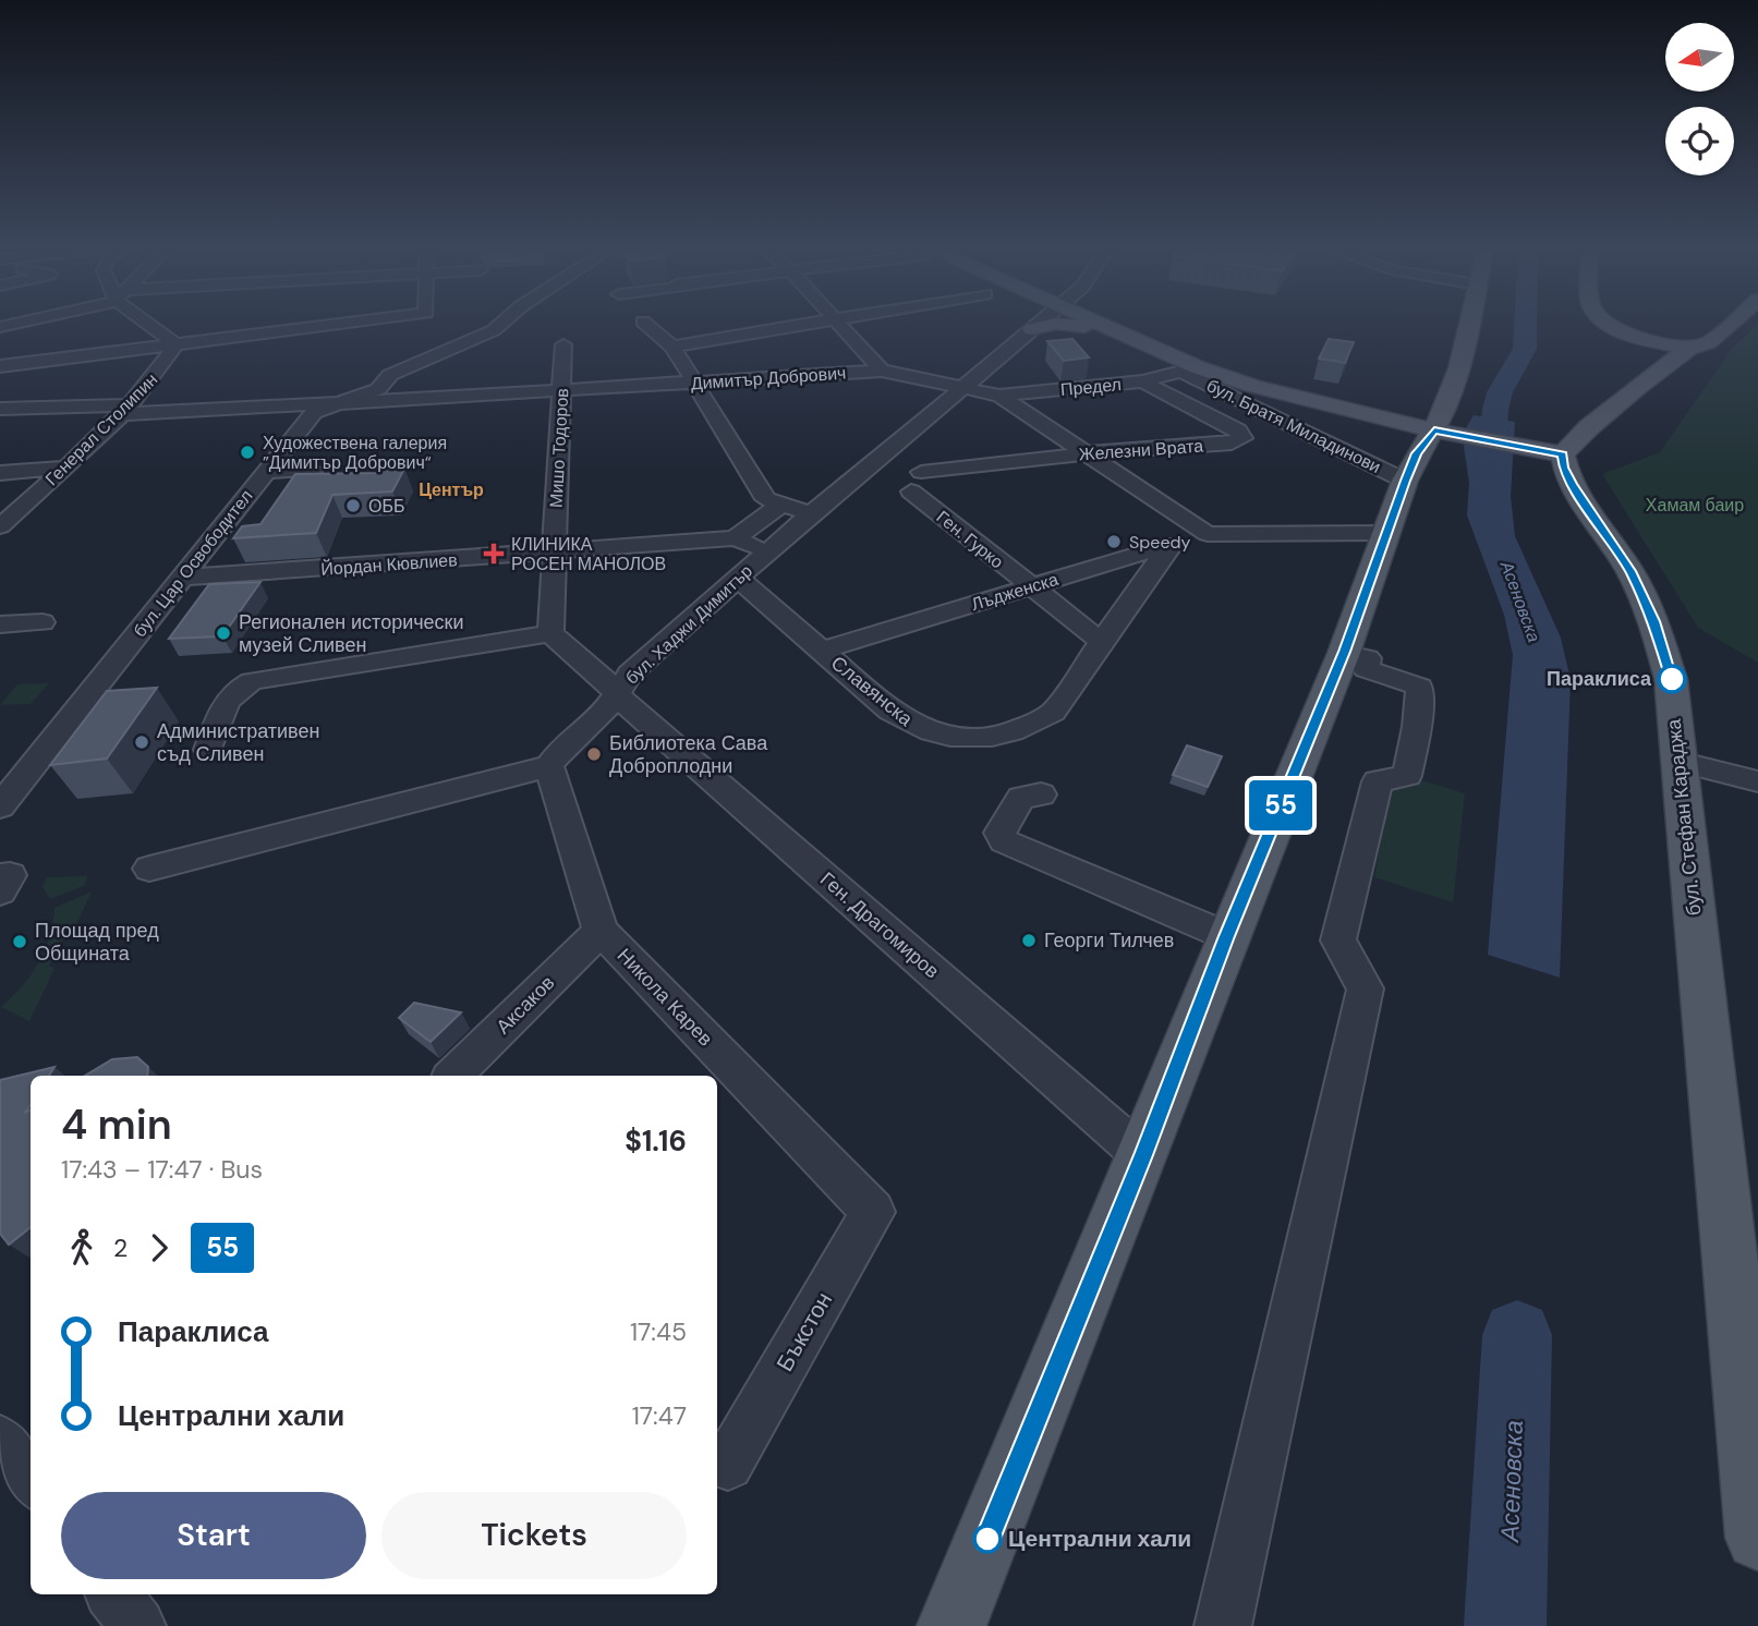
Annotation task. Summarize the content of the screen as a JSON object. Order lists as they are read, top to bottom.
{
  "streets": {
    "main road": ["бул. Братя Миладинови", "бул. Стефан Караджа"],
    "street": [
      "Димитър Добрович",
      "Предел",
      "Генерал Столипин",
      "Мишо Тодоров",
      "Железни Врата",
      "Ген. Гурко",
      "бул. Цар Освободител",
      "Йордан Кювлиев",
      "Лъдженска",
      "бул. Хаджи Димитър",
      "Славянска",
      "Ген. Драгомиров",
      "Никола Карев",
      "Аксаков",
      "Бъкстон"
    ]
  },
  "crossings": [
    ["Димитър Добрович", "Предел"],
    ["Димитър Добрович", "Мишо Тодоров"],
    ["Димитър Добрович", "Железни Врата"],
    ["Димитър Добрович", "бул. Цар Освободител"],
    ["Димитър Добрович", "Лъдженска"],
    ["Димитър Добрович", "бул. Хаджи Димитър"],
    ["Предел", "бул. Братя Миладинови"],
    ["Предел", "Железни Врата"],
    ["бул. Братя Миладинови", "бул. Стефан Караджа"],
    ["Мишо Тодоров", "Йордан Кювлиев"],
    ["Мишо Тодоров", "Ген. Драгомиров"],
    ["Железни Врата", "Ген. Гурко"],
    ["Ген. Гурко", "Лъдженска"],
    ["Ген. Гурко", "Славянска"],
    ["бул. Цар Освободител", "Йордан Кювлиев"],
    ["Лъдженска", "Славянска"],
    ["бул. Хаджи Димитър", "Славянска"],
    ["бул. Хаджи Димитър", "Ген. Драгомиров"],
    ["бул. Хаджи Димитър", "Никола Карев"],
    ["Никола Карев", "Аксаков"],
    ["Никола Карев", "Бъкстон"]
  ],
  "districts": ["Център"],
  "water": ["Асеновска"],
  "parks": ["Хамам баир"],
  "places": {
    "other": [
      "Художествена галерия ”Димитър Добрович“",
      "ОББ",
      "Speedy",
      "Регионален исторически музей Сливен",
      "Параклиса",
      "Административен съд Сливен",
      "Библиотека Сава Доброплодни",
      "Георги Тилчев",
      "Площад пред Общината",
      "Централни хали"
    ],
    "health": ["КЛИНИКА РОСЕН МАНОЛОВ"]
  },
  "lines": ["bus line 55"],
  "north": "left",
  "page": {
    "on_map": "55",
    "heading": ["4 min", "17:43 – 17:47 · Bus", "$1.16"],
    "legs": ["2", "55"],
    "list": [
      {
        "name": "Параклиса",
        "value": "17:45"
      },
      {
        "name": "Централни хали",
        "value": "17:47"
      }
    ],
    "buttons": ["Start", "Tickets"]
  }
}
